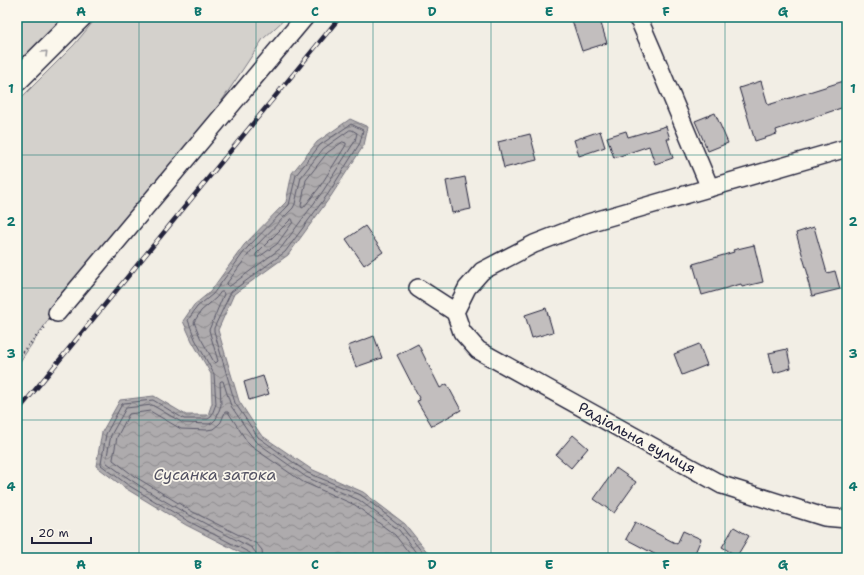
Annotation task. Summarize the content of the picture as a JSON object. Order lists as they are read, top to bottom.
{
  "streets": {
    "street": ["Радіальна вулиця"]
  },
  "water": ["Сусанка затока"],
  "scale_bar": "20 m",
  "grid": {
    "columns": [
      "A",
      "B",
      "C",
      "D",
      "E",
      "F",
      "G"
    ],
    "rows": [
      "1",
      "2",
      "3",
      "4"
    ]
  }
}
